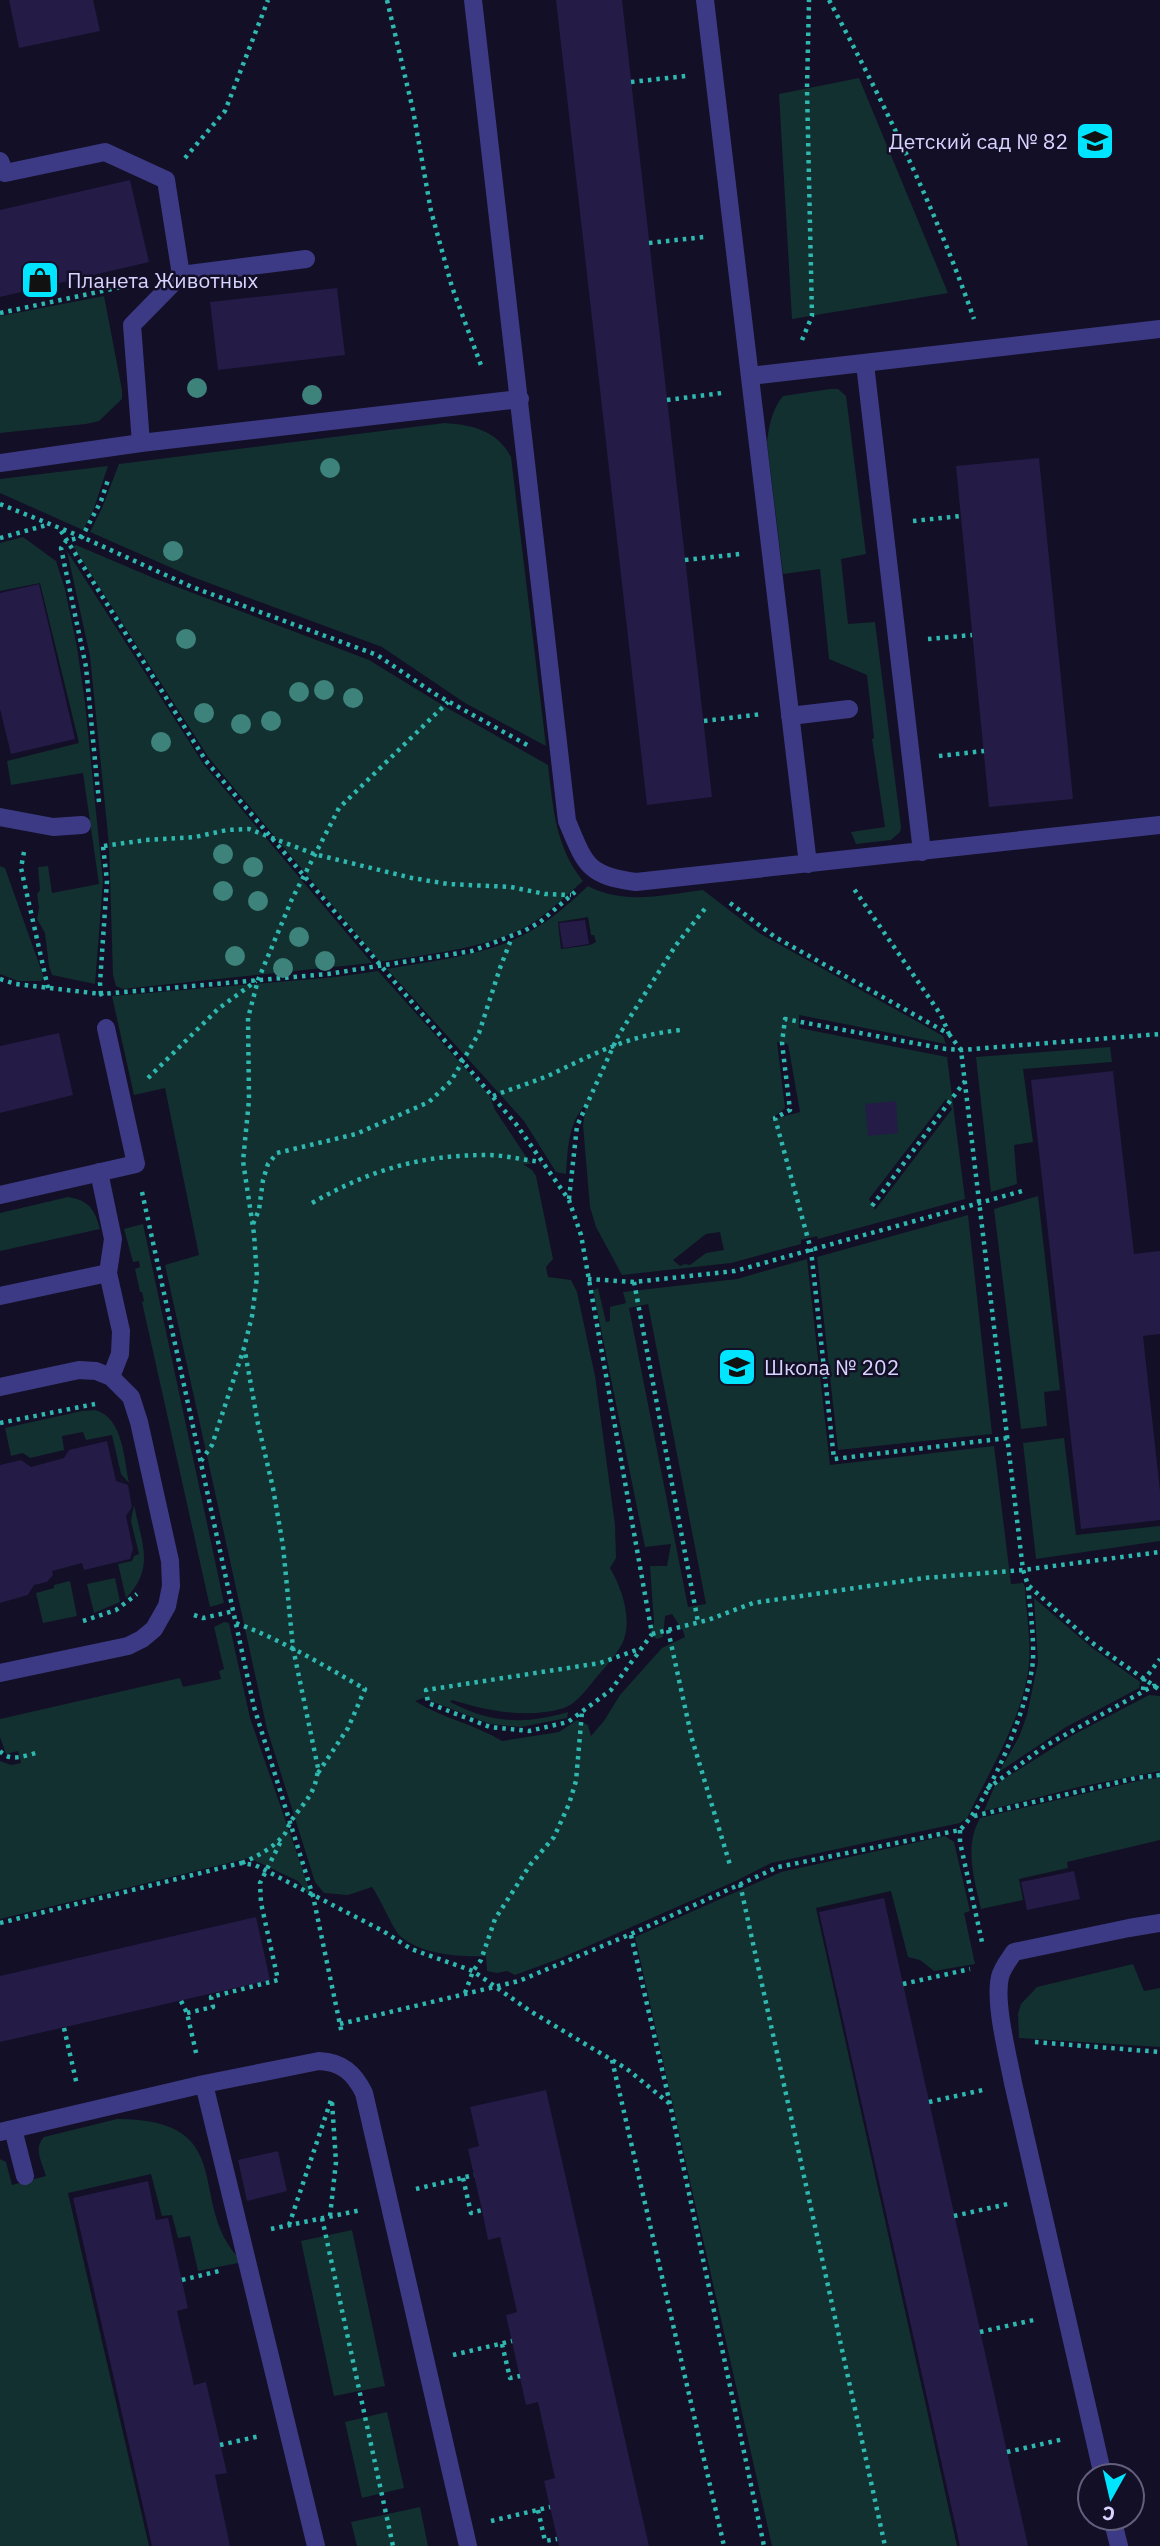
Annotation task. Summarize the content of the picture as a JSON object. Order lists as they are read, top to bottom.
{
  "places": {
    "school or university": ["Детский сад № 82", "Школа № 202"],
    "shop": ["Планета Животных"]
  },
  "north": "bottom"
}
